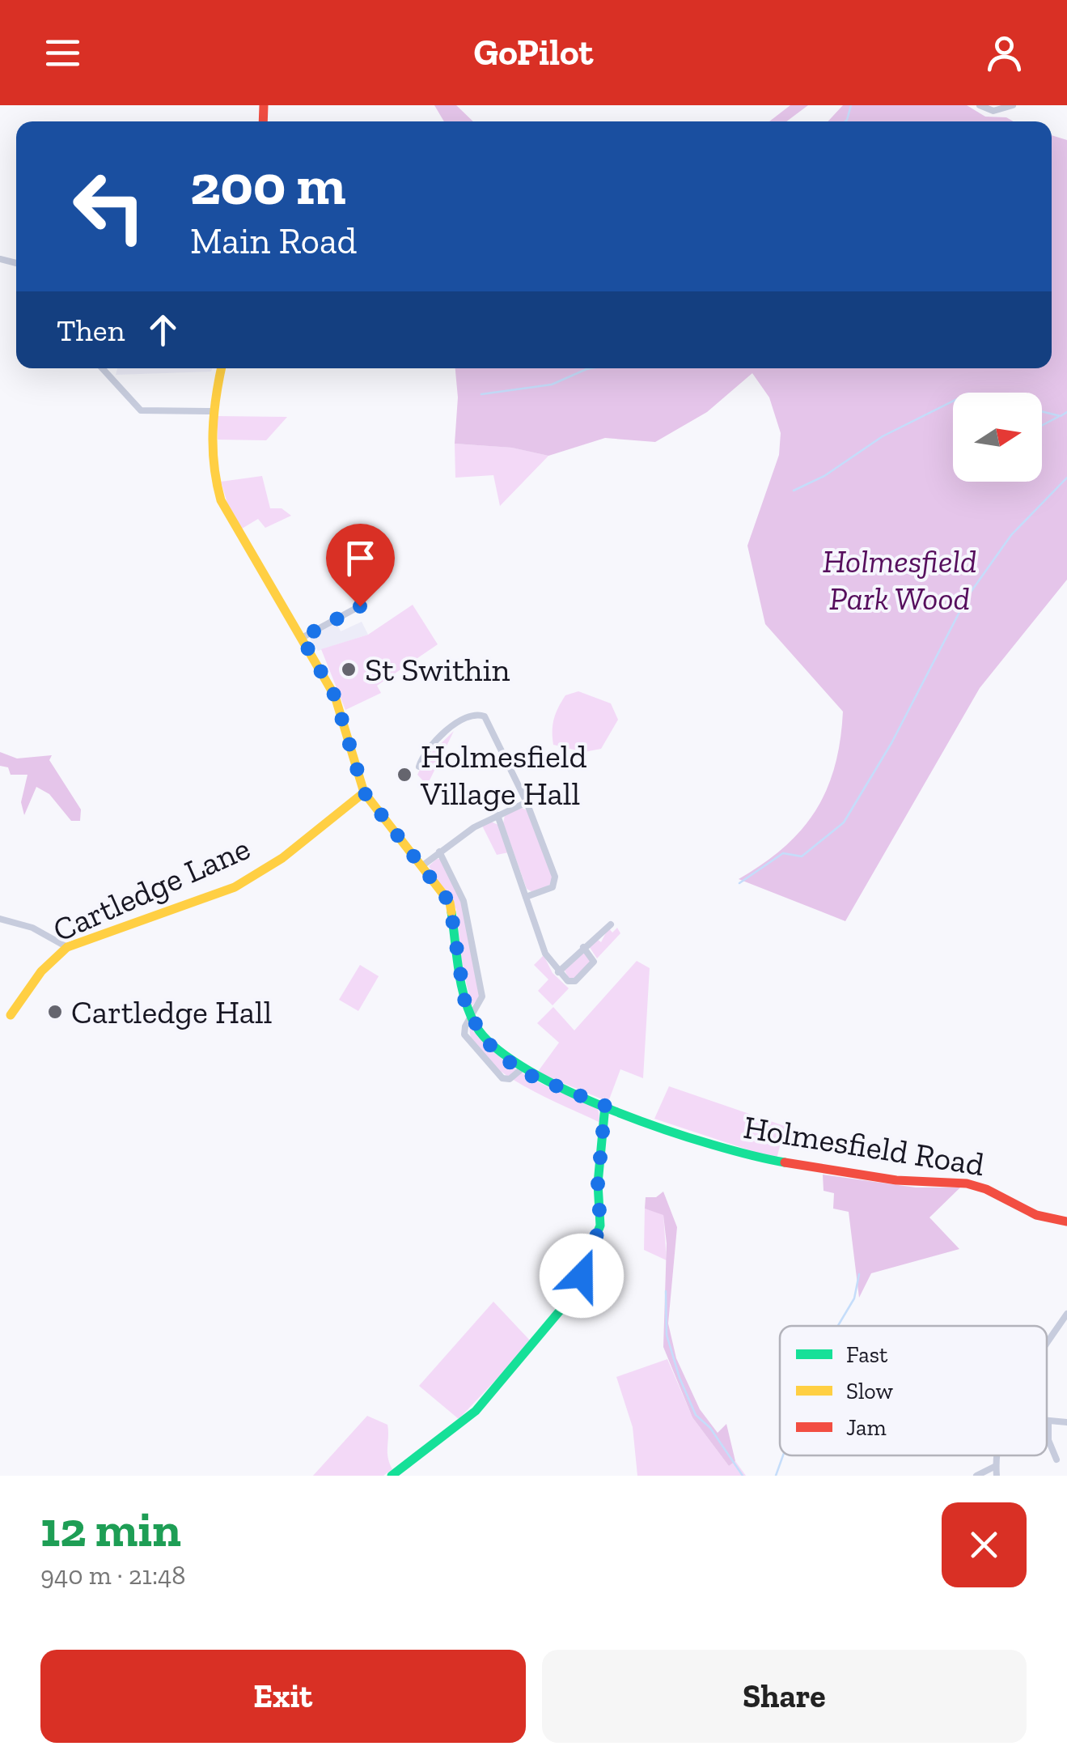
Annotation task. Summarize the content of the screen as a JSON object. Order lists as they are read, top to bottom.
{
  "streets": {
    "main road": ["Cartledge Lane", "Holmesfield Road"]
  },
  "parks": ["Holmesfield Park Wood"],
  "places": ["St Swithin", "Holmesfield Village Hall", "Cartledge Hall"],
  "legend": ["Fast", "Slow", "Jam"],
  "north": "right",
  "page": {
    "header": "GoPilot",
    "turn": ["200 m", "Main Road"],
    "then": "Then",
    "heading": ["12 min", "940 m · 21:48"],
    "buttons": ["Exit", "Share"]
  }
}
